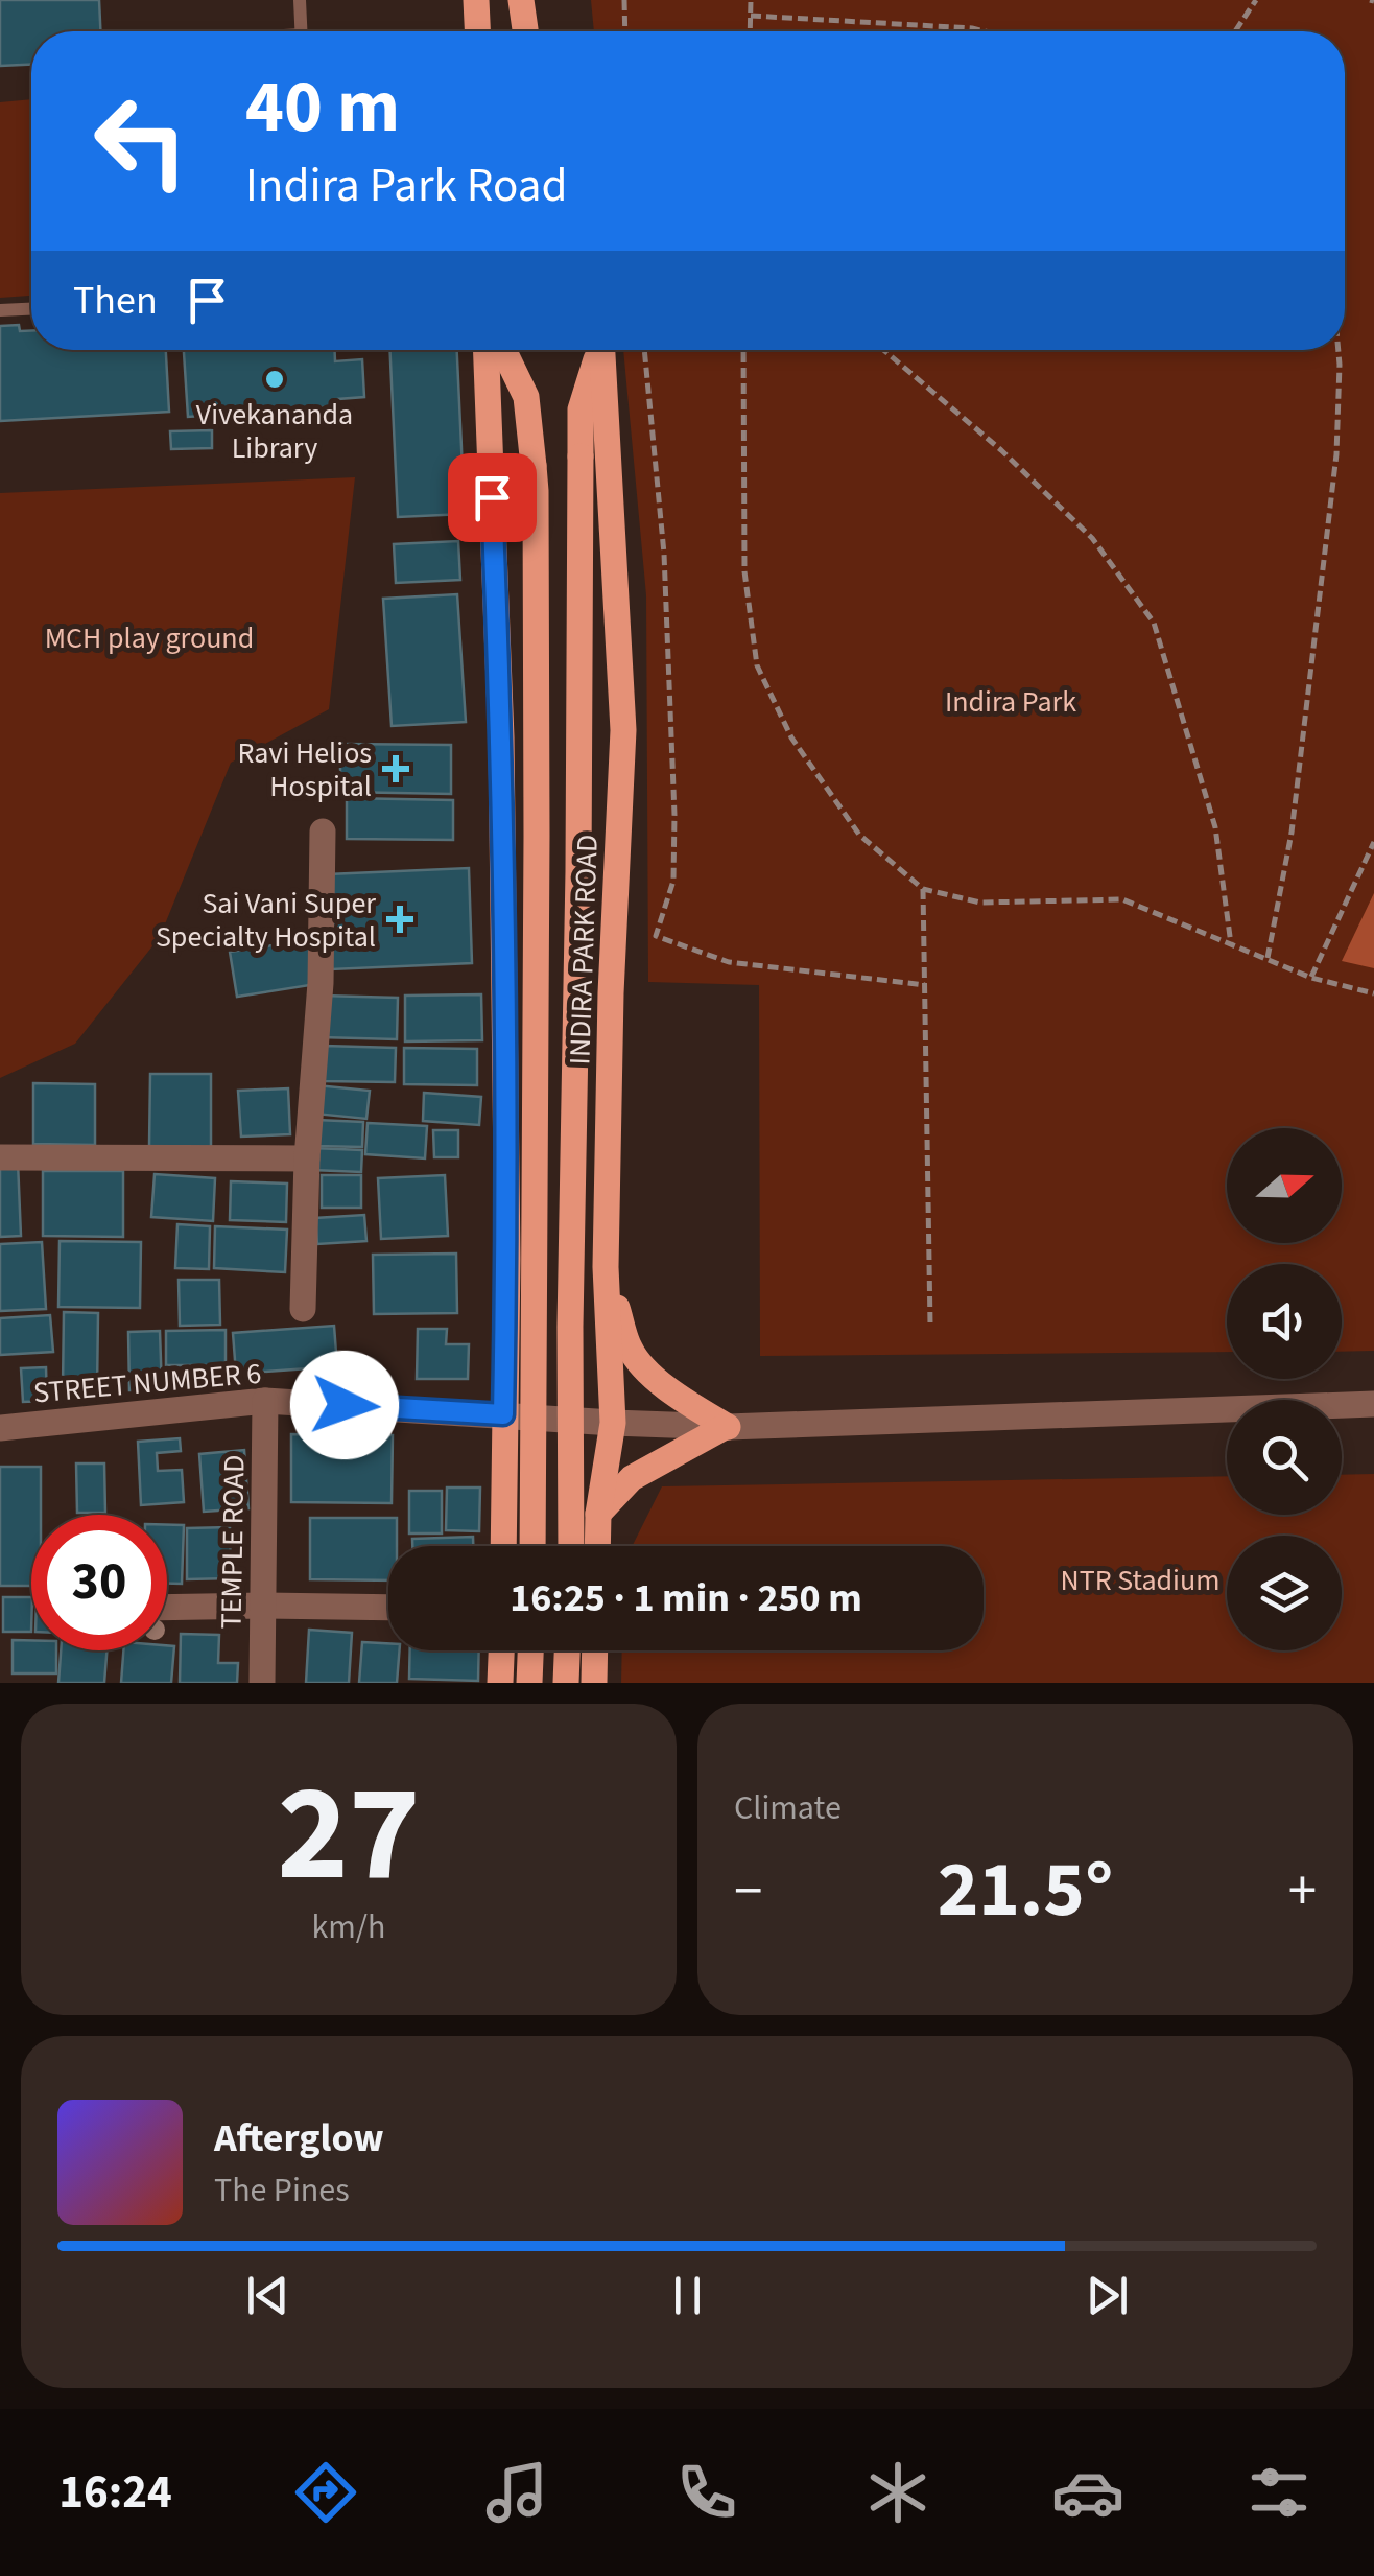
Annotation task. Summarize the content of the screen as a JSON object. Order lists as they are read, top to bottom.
{
  "streets": {
    "main road": ["INDIRA PARK ROAD"],
    "street": ["STREET NUMBER 6", "TEMPLE ROAD"]
  },
  "crossings": [
    ["INDIRA PARK ROAD", "STREET NUMBER 6"],
    ["STREET NUMBER 6", "TEMPLE ROAD"]
  ],
  "parks": ["MCH play ground", "Indira Park", "NTR Stadium"],
  "places": {
    "other": ["Vivekananda Library"],
    "health": ["Ravi Helios Hospital", "Sai Vani Super Specialty Hospital"]
  },
  "north": "right",
  "page": {
    "turn": ["40 m", "Indira Park Road"],
    "then": "Then",
    "limit": "30",
    "trip": "16:25 · 1 min · 250 m",
    "tile": [
      ["27", "km/h"],
      "Climate"
    ],
    "heat": ["−", "21.5°", "+"],
    "song": ["Afterglow", "The Pines"],
    "tabs": "16:24"
  }
}
